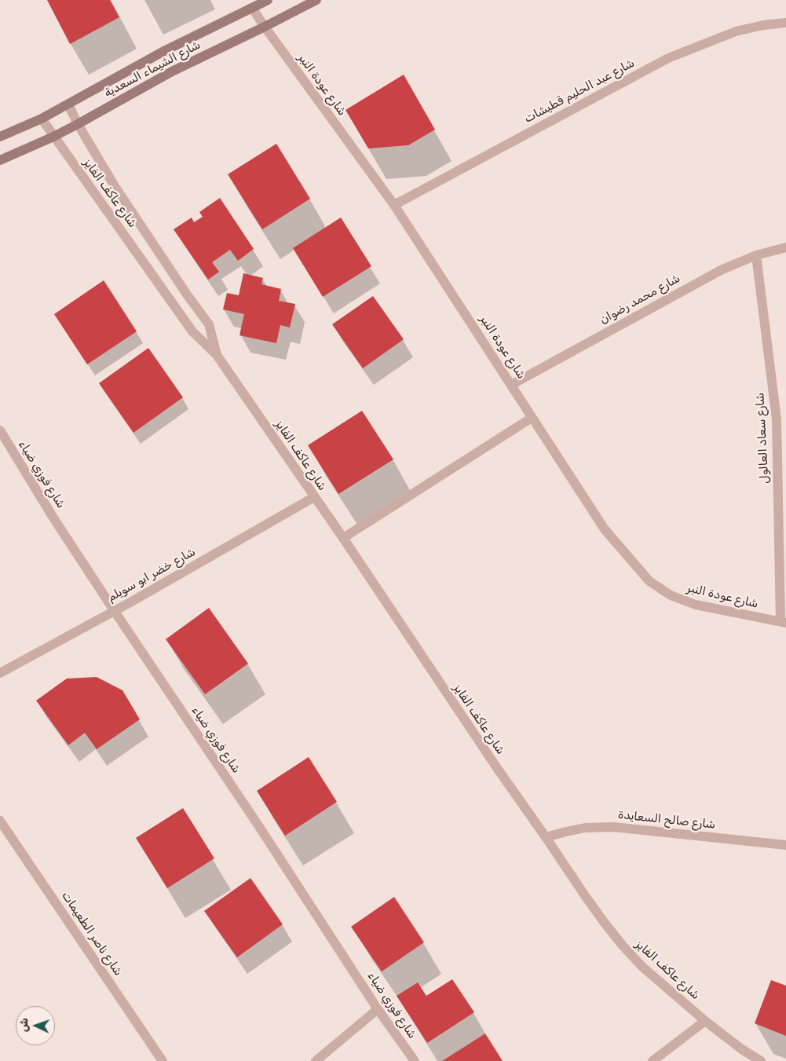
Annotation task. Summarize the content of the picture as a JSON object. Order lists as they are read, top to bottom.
{
  "streets": {
    "street": [
      "شارع الشيماء السعدية",
      "شارع عودة النبر",
      "شارع عبد الحليم قطيشات",
      "شارع عاكف الفايز",
      "شارع محمد رضوان",
      "شارع سعاد العالول",
      "شارع فوزي ضياء",
      "شارع خضر ابو سويلم",
      "شارع صالح السعايدة",
      "شارع ناصر الطعيمات"
    ]
  },
  "crossings": [
    ["شارع الشيماء السعدية", "شارع عودة النبر"],
    ["شارع الشيماء السعدية", "شارع عاكف الفايز"],
    ["شارع عودة النبر", "شارع عبد الحليم قطيشات"],
    ["شارع عودة النبر", "شارع محمد رضوان"],
    ["شارع عودة النبر", "شارع سعاد العالول"],
    ["شارع عاكف الفايز", "شارع خضر ابو سويلم"],
    ["شارع عاكف الفايز", "شارع صالح السعايدة"],
    ["شارع محمد رضوان", "شارع سعاد العالول"],
    ["شارع فوزي ضياء", "شارع خضر ابو سويلم"]
  ],
  "north": "left"
}
